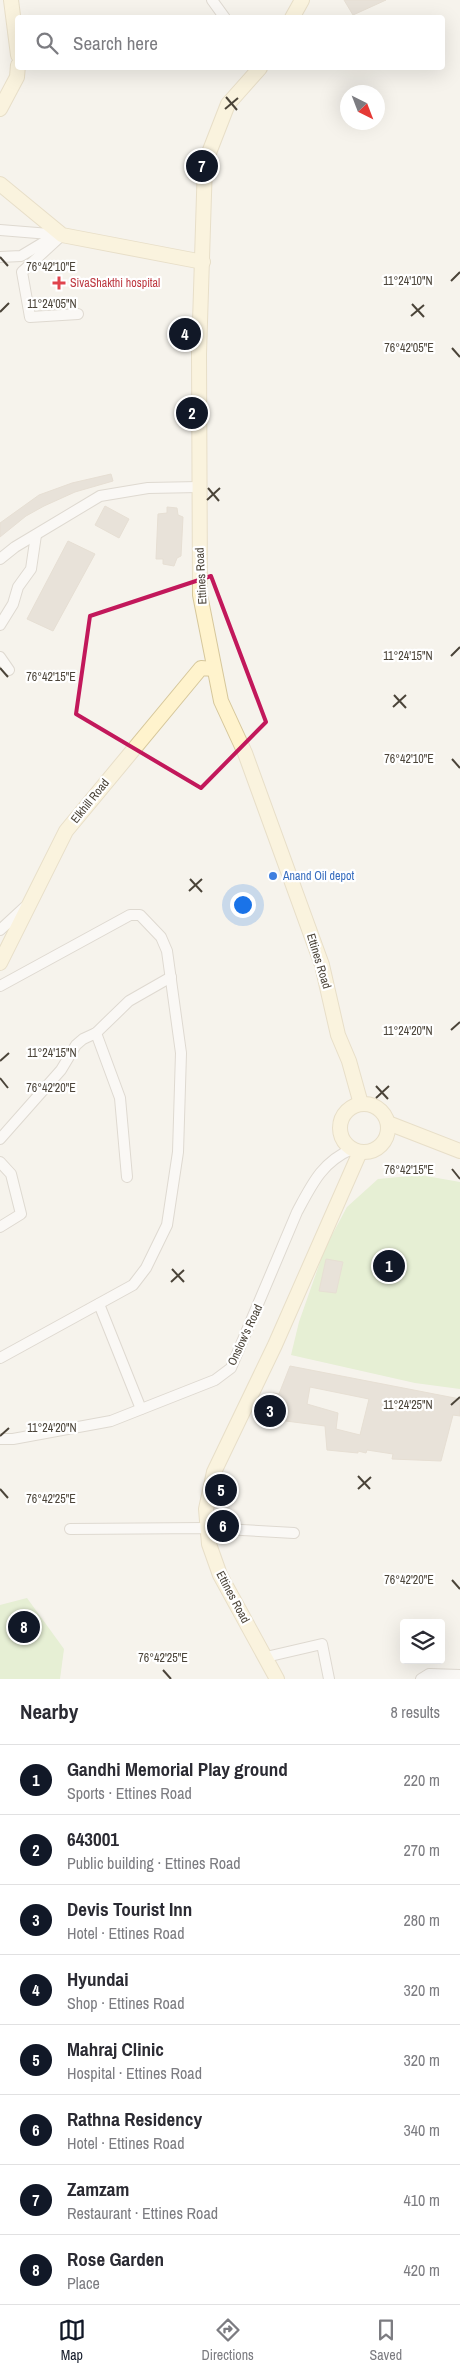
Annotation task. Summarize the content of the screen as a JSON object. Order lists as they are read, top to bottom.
{
  "streets": {
    "main road": ["Ettines Road", "Elkhill Road"],
    "street": ["Onslow's Road"]
  },
  "crossings": [
    ["Ettines Road", "Elkhill Road"],
    ["Ettines Road", "Onslow's Road"]
  ],
  "places": {
    "health": ["SivaShakthi hospital"],
    "other": ["Anand Oil depot"]
  },
  "north": "bottom right",
  "page": {
    "search": "Search here",
    "pins": [
      "7",
      "4",
      "2",
      "1",
      "3",
      "5",
      "6",
      "8"
    ],
    "heading": ["Nearby", "8 results"],
    "list": [
      {
        "mark": "1",
        "name": "Gandhi Memorial Play ground",
        "note": "Sports · Ettines Road",
        "value": "220 m"
      },
      {
        "mark": "2",
        "name": "643001",
        "note": "Public building · Ettines Road",
        "value": "270 m"
      },
      {
        "mark": "3",
        "name": "Devis Tourist Inn",
        "note": "Hotel · Ettines Road",
        "value": "280 m"
      },
      {
        "mark": "4",
        "name": "Hyundai",
        "note": "Shop · Ettines Road",
        "value": "320 m"
      },
      {
        "mark": "5",
        "name": "Mahraj Clinic",
        "note": "Hospital · Ettines Road",
        "value": "320 m"
      },
      {
        "mark": "6",
        "name": "Rathna Residency",
        "note": "Hotel · Ettines Road",
        "value": "340 m"
      },
      {
        "mark": "7",
        "name": "Zamzam",
        "note": "Restaurant · Ettines Road",
        "value": "410 m"
      },
      {
        "mark": "8",
        "name": "Rose Garden",
        "note": "Place",
        "value": "420 m"
      }
    ],
    "nav": ["Map", "Directions", "Saved"]
  },
  "coordinates": [
    "76°42'10\"E",
    "11°24'10\"N",
    "11°24'05\"N",
    "76°42'05\"E",
    "11°24'15\"N",
    "76°42'15\"E",
    "11°24'20\"N",
    "76°42'20\"E",
    "11°24'25\"N",
    "76°42'25\"E"
  ]
}
